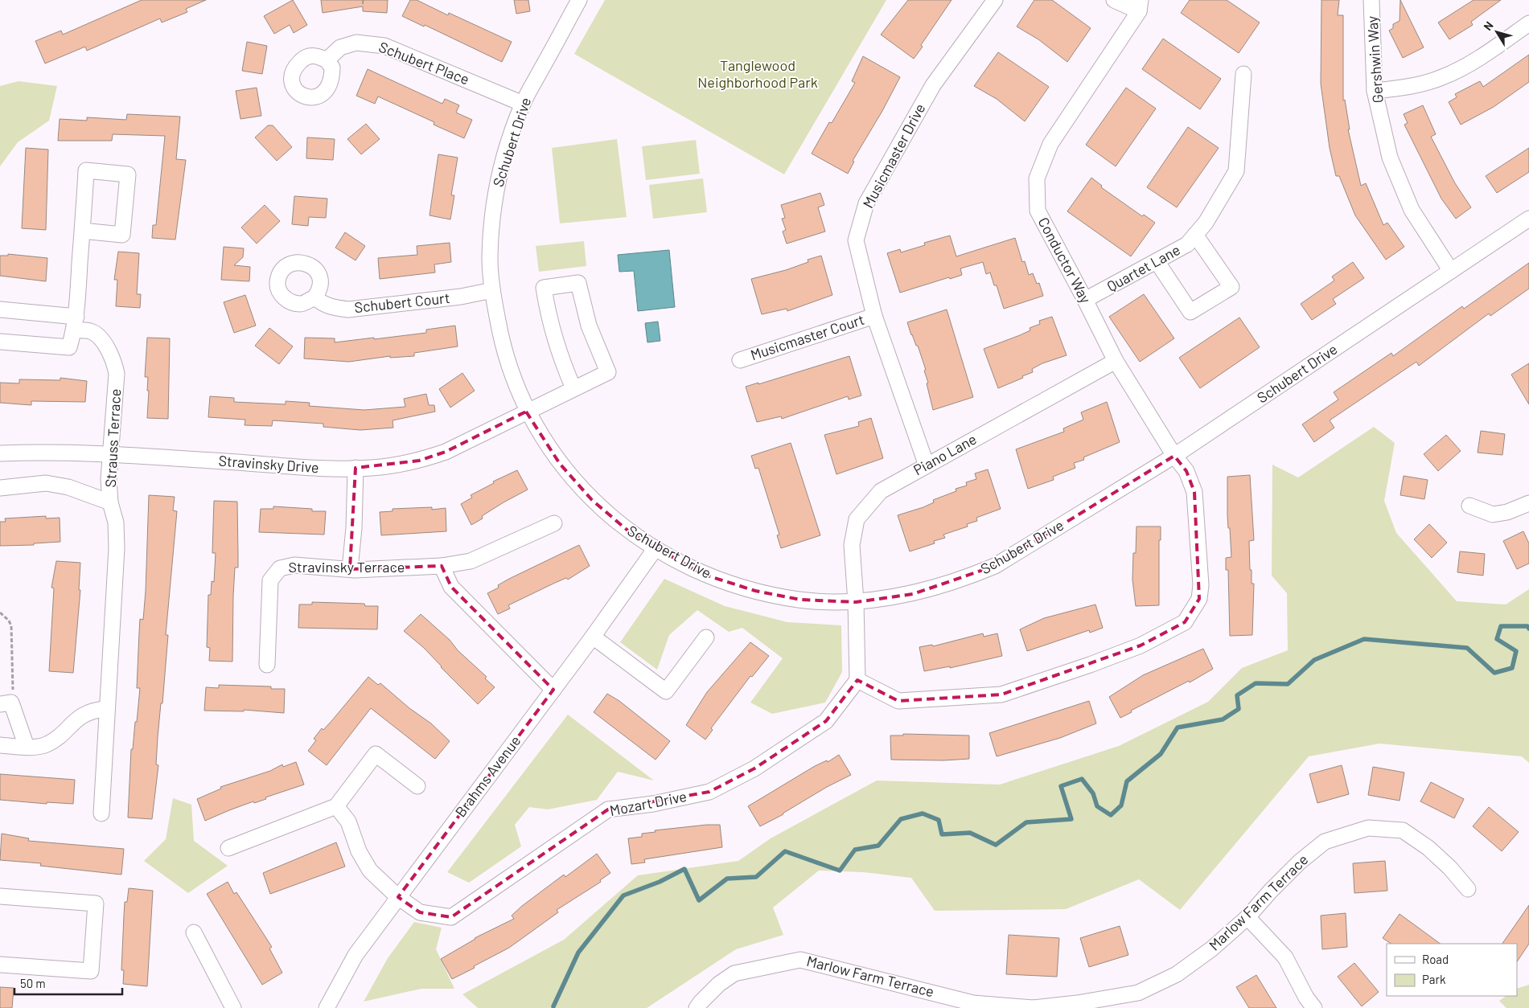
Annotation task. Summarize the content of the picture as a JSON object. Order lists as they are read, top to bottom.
{
  "streets": {
    "street": [
      "Gershwin Way",
      "Schubert Place",
      "Schubert Drive",
      "Musicmaster Drive",
      "Conductor Way",
      "Quartet Lane",
      "Schubert Court",
      "Musicmaster Court",
      "Strauss Terrace",
      "Piano Lane",
      "Stravinsky Drive",
      "Stravinsky Terrace",
      "Brahms Avenue",
      "Mozart Drive",
      "Marlow Farm Terrace"
    ]
  },
  "crossings": [
    ["Gershwin Way", "Schubert Drive"],
    ["Schubert Place", "Schubert Drive"],
    ["Schubert Drive", "Conductor Way"],
    ["Schubert Drive", "Schubert Court"],
    ["Schubert Drive", "Piano Lane"],
    ["Schubert Drive", "Stravinsky Drive"],
    ["Schubert Drive", "Brahms Avenue"],
    ["Musicmaster Drive", "Musicmaster Court"],
    ["Musicmaster Drive", "Piano Lane"],
    ["Conductor Way", "Quartet Lane"],
    ["Conductor Way", "Piano Lane"],
    ["Conductor Way", "Mozart Drive"],
    ["Strauss Terrace", "Stravinsky Drive"],
    ["Brahms Avenue", "Mozart Drive"]
  ],
  "parks": ["Tanglewood Neighborhood Park"],
  "legend": ["Road", "Park"],
  "scale_bar": "50 m",
  "north": "top left"
}
